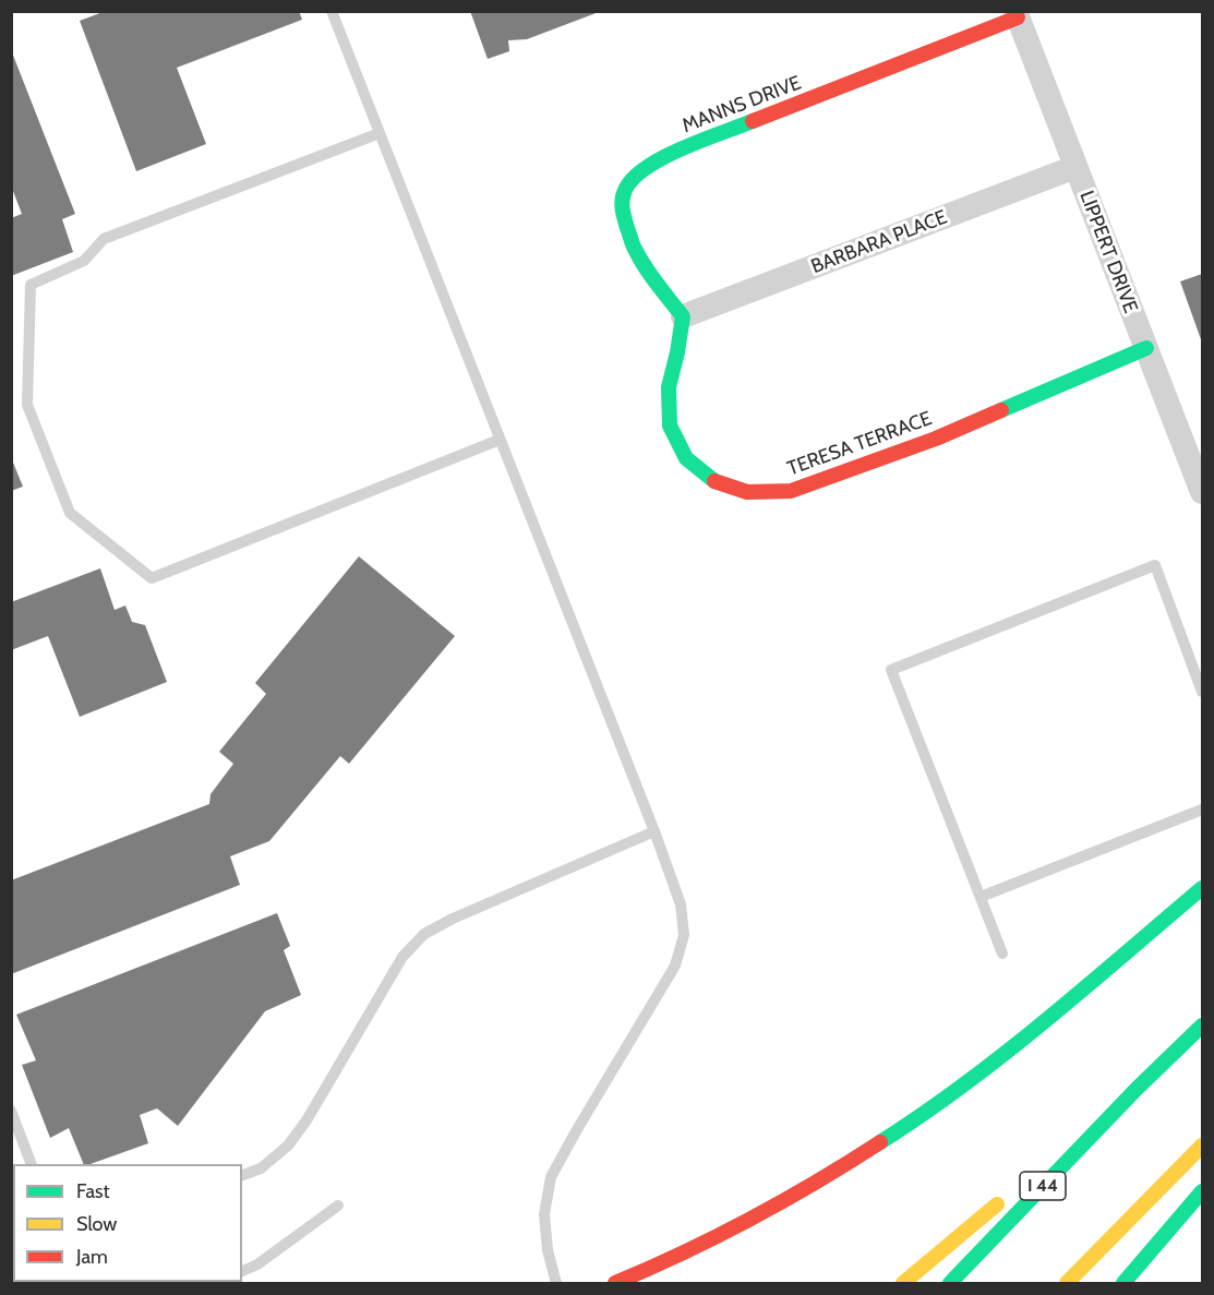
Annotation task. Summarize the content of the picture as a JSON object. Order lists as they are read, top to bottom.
{
  "streets": {
    "main road": ["MANNS DRIVE", "TERESA TERRACE", "I 44"],
    "street": ["BARBARA PLACE", "LIPPERT DRIVE"]
  },
  "crossings": [
    ["MANNS DRIVE", "BARBARA PLACE"],
    ["MANNS DRIVE", "LIPPERT DRIVE"],
    ["MANNS DRIVE", "TERESA TERRACE"],
    ["BARBARA PLACE", "LIPPERT DRIVE"],
    ["BARBARA PLACE", "TERESA TERRACE"],
    ["LIPPERT DRIVE", "TERESA TERRACE"]
  ],
  "legend": ["Fast", "Slow", "Jam"]
}
